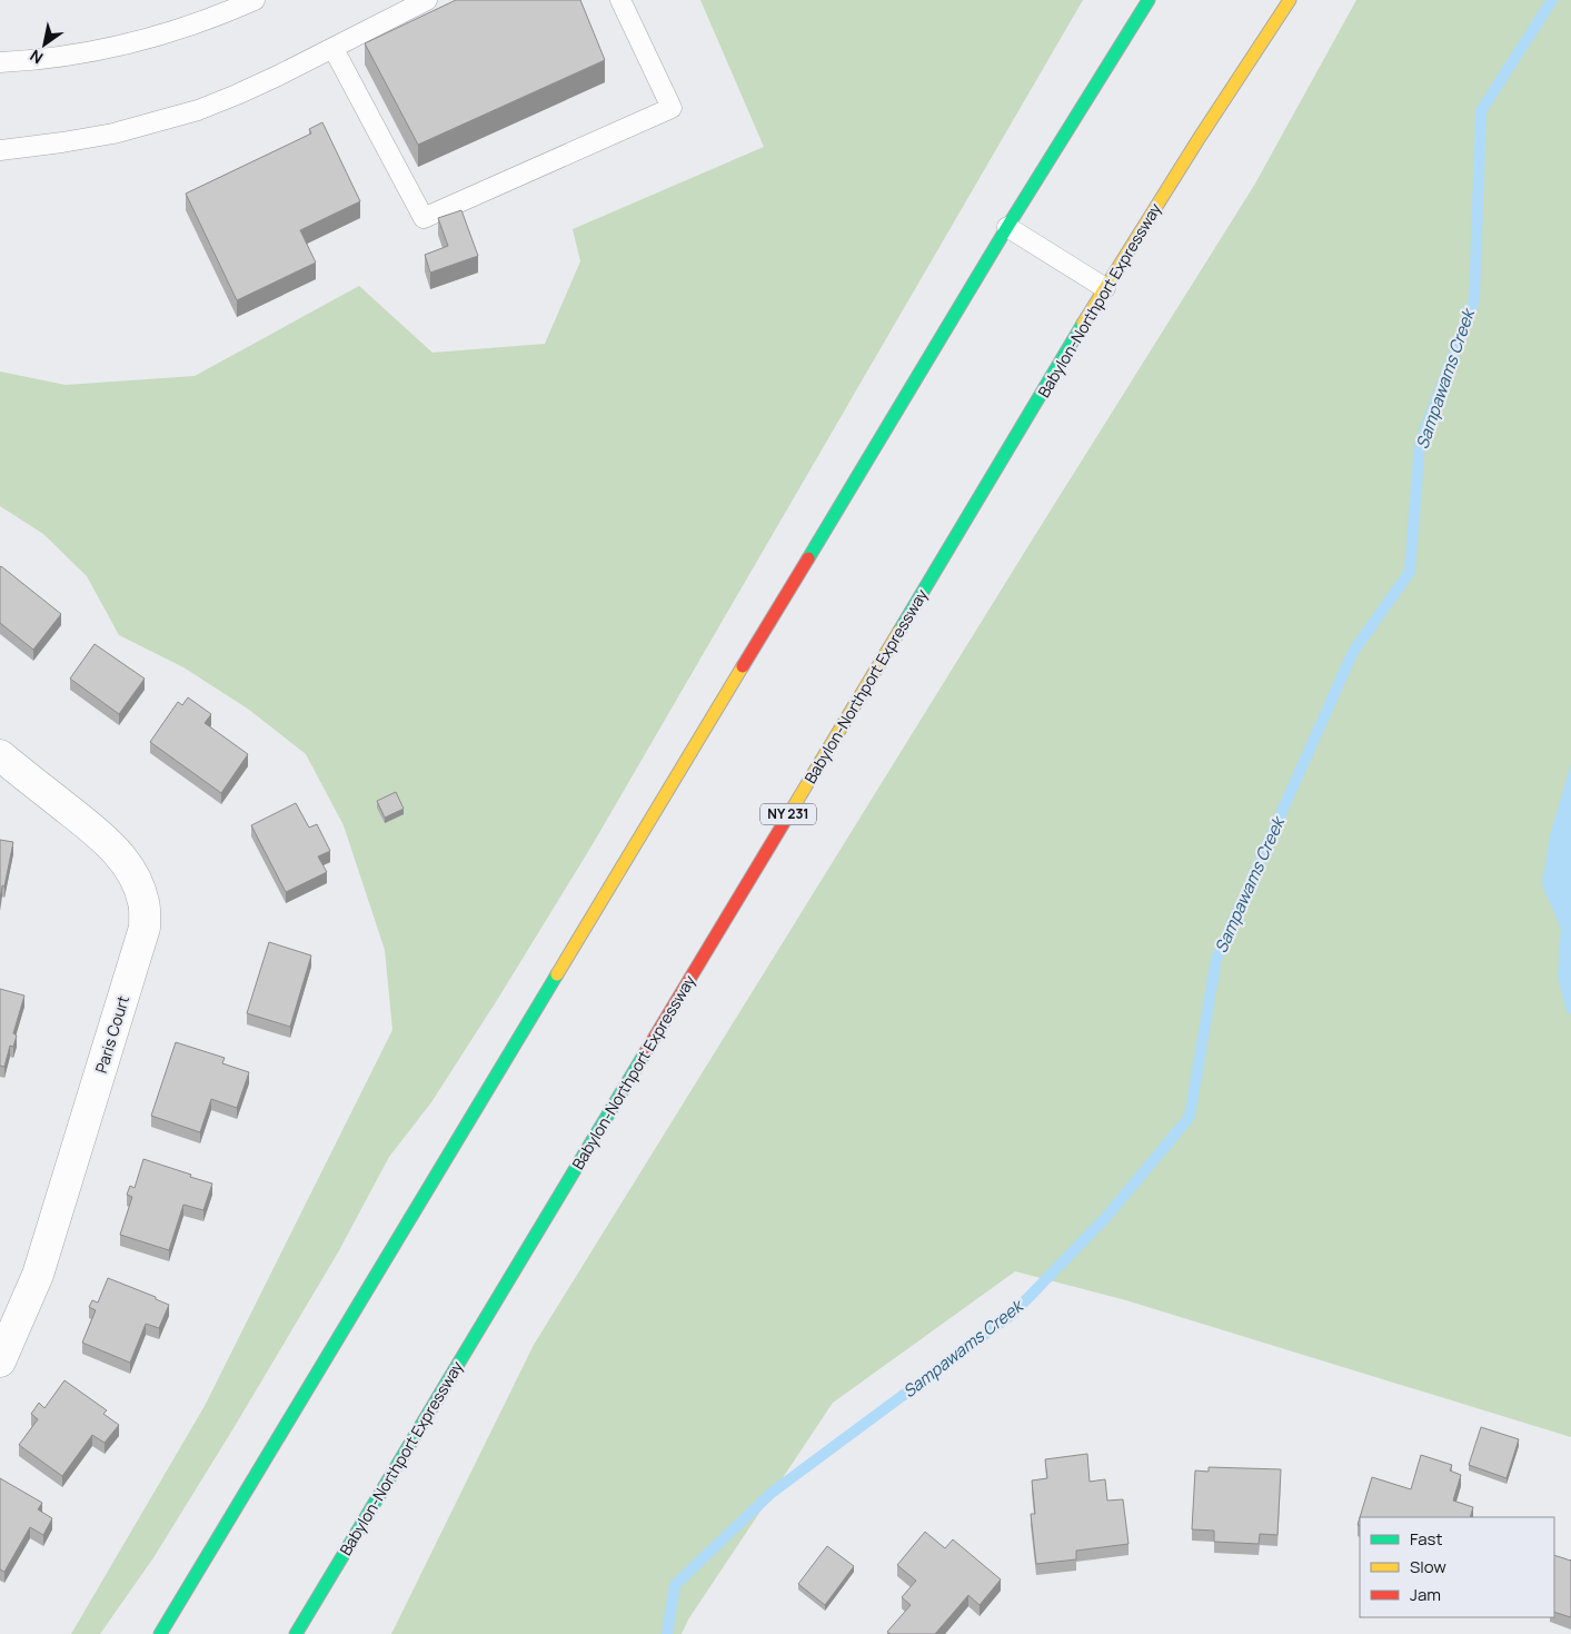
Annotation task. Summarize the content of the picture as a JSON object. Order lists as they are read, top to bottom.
{
  "streets": {
    "main road": ["Babylon-Northport Expressway", "NY 231"],
    "street": ["Paris Court"]
  },
  "water": ["Sampawams Creek"],
  "legend": ["Fast", "Slow", "Jam"],
  "north": "bottom left"
}
